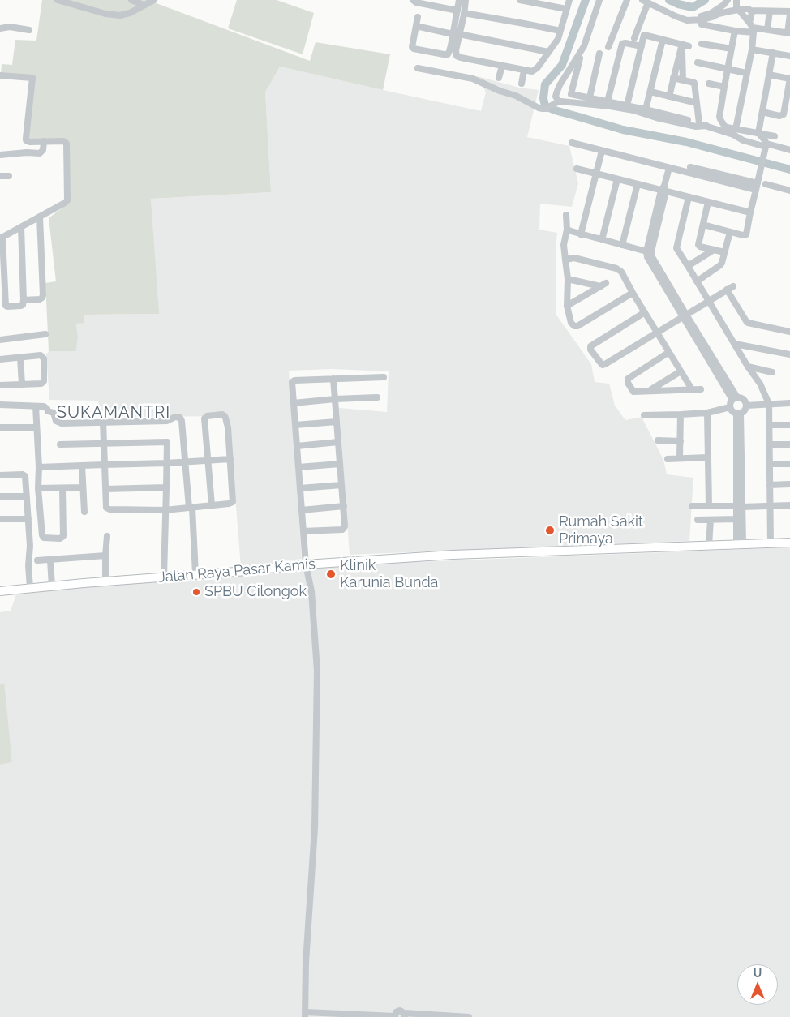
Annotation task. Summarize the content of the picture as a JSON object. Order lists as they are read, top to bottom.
{
  "streets": {
    "main road": ["Jalan Raya Pasar Kamis"]
  },
  "districts": ["SUKAMANTRI"],
  "places": ["Rumah Sakit Primaya", "Klinik Karunia Bunda", "SPBU Cilongok"],
  "north": "top"
}
